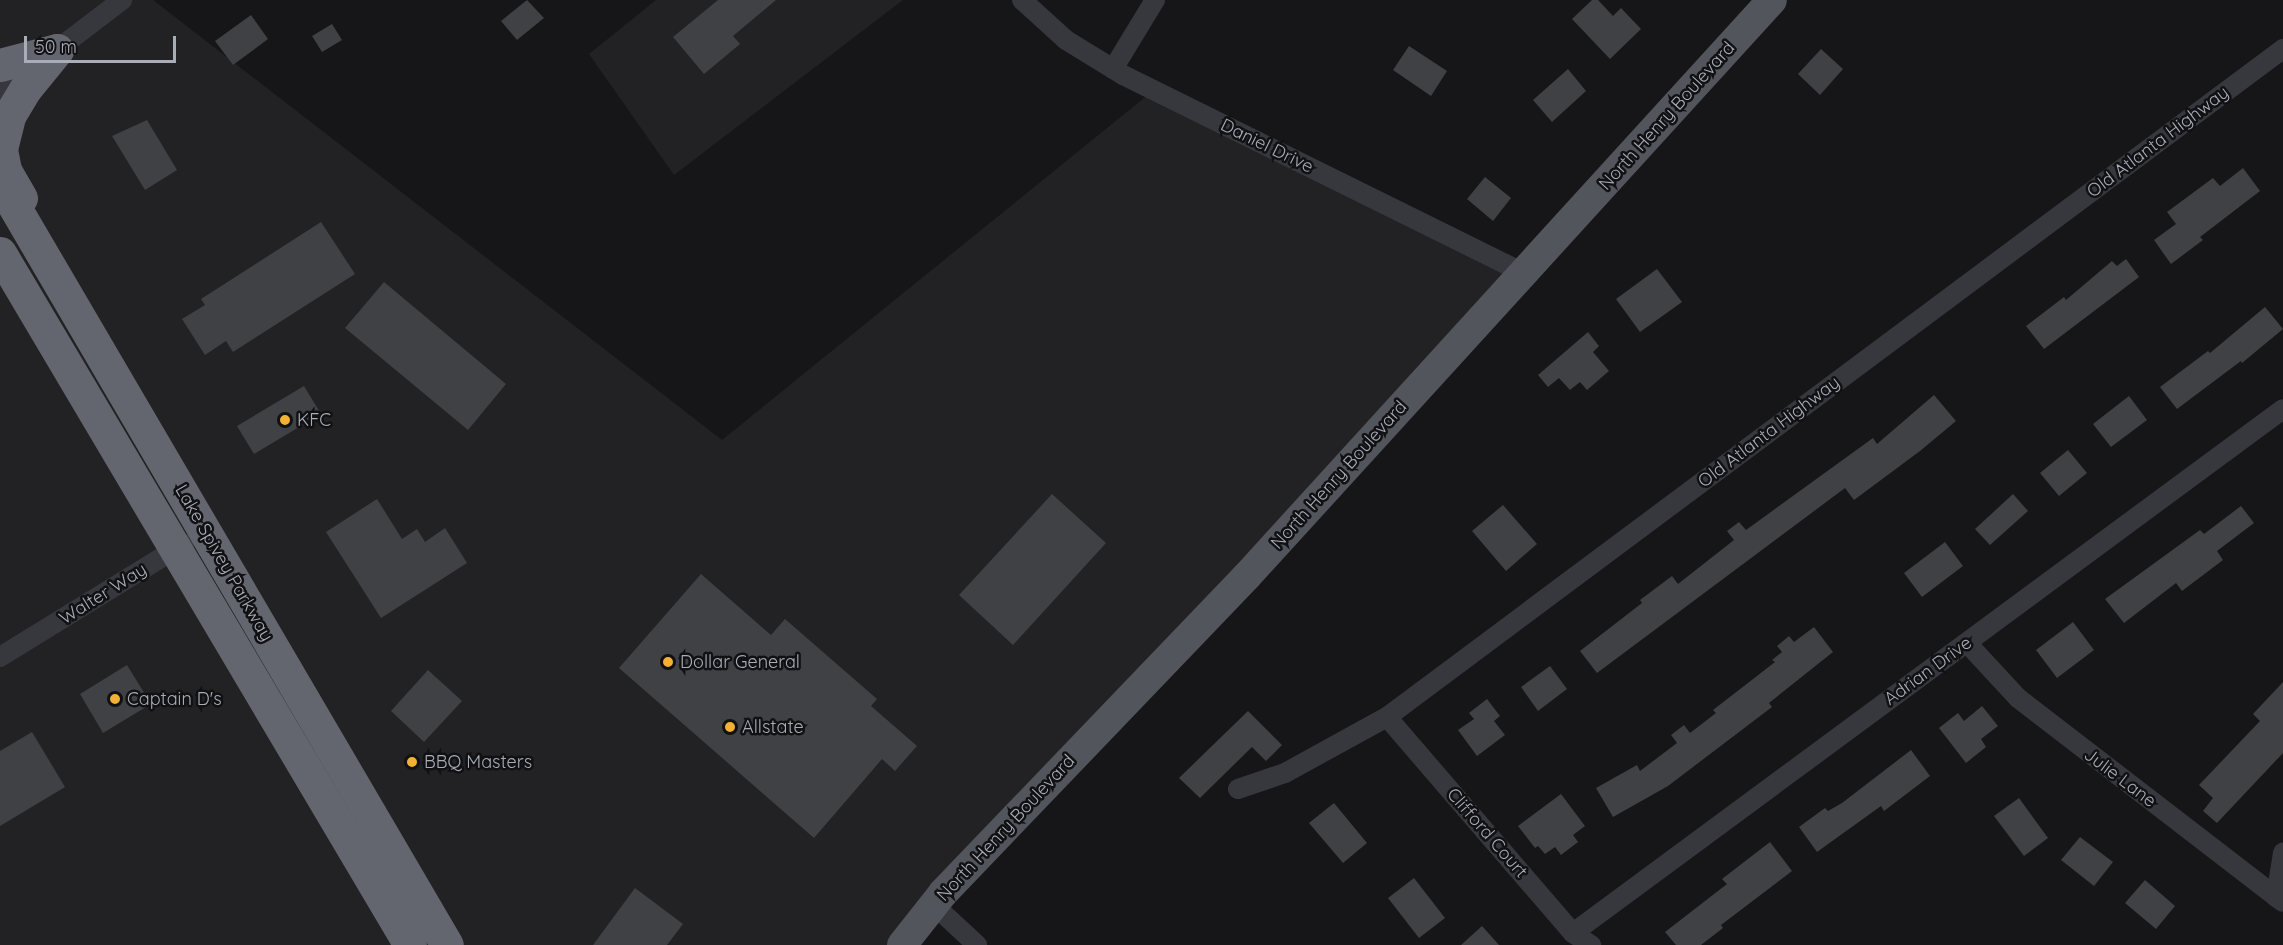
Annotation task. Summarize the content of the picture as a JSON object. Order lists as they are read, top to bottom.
{
  "streets": {
    "highway": ["Lake Spivey Parkway"],
    "main road": ["North Henry Boulevard"],
    "street": [
      "Old Atlanta Highway",
      "Daniel Drive",
      "Walter Way",
      "Adrian Drive",
      "Julie Lane",
      "Clifford Court"
    ]
  },
  "crossings": [
    ["North Henry Boulevard", "Daniel Drive"],
    ["Old Atlanta Highway", "Clifford Court"],
    ["Lake Spivey Parkway", "Walter Way"],
    ["Adrian Drive", "Julie Lane"],
    ["Adrian Drive", "Clifford Court"]
  ],
  "places": [
    "KFC",
    "Dollar General",
    "Captain D's",
    "Allstate",
    "BBQ Masters"
  ],
  "scale_bar": "50 m"
}
